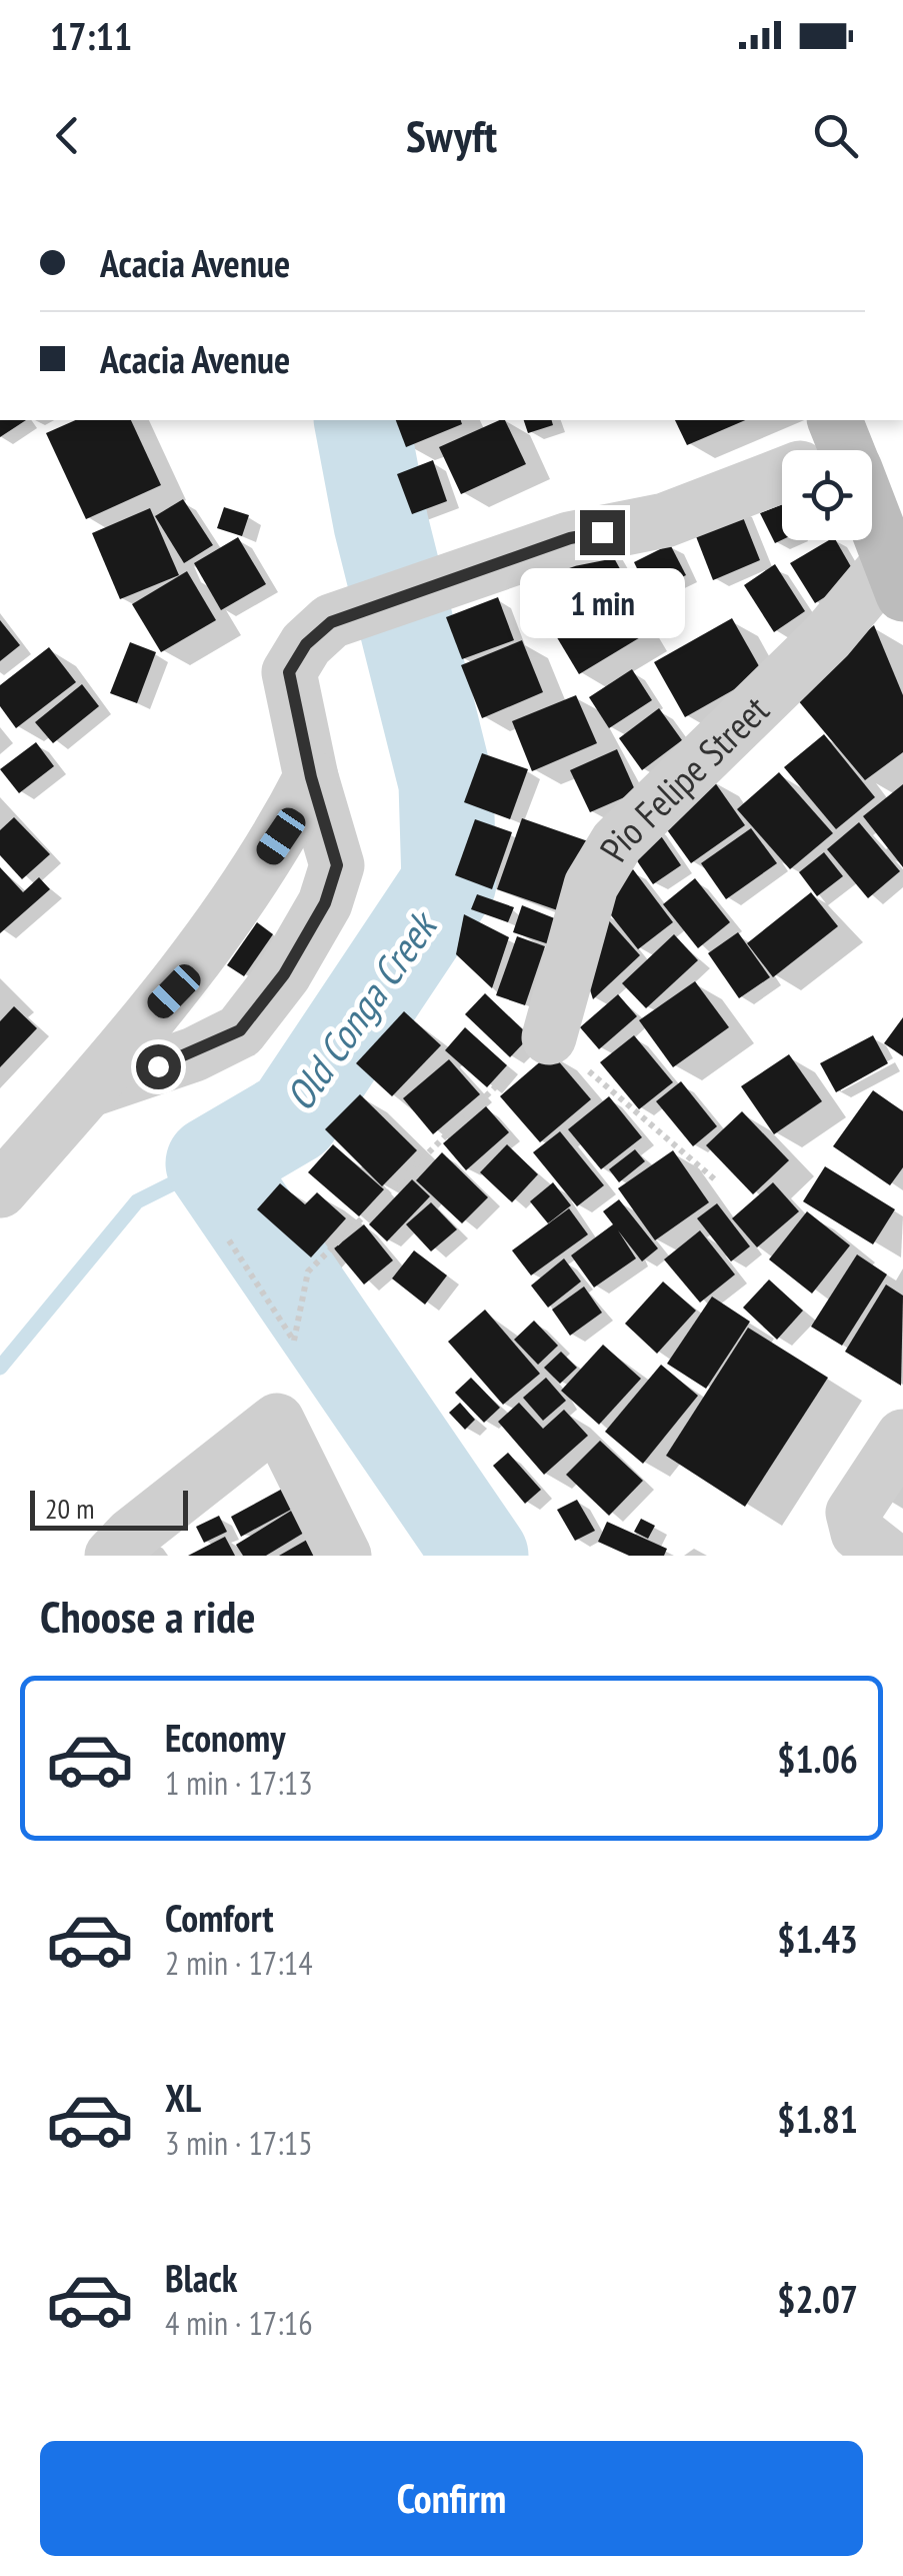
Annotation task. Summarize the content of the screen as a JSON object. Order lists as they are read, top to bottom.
{
  "streets": {
    "street": ["Pio Felipe Street"]
  },
  "water": ["Old Conga Creek"],
  "scale_bar": "20 m",
  "page": {
    "status": "17:11",
    "header": "Swyft",
    "banner": ["Acacia Avenue", "Acacia Avenue"],
    "bubble": "1 min",
    "scale": "20 m",
    "heading": "Choose a ride",
    "list": [
      {
        "name": "Economy",
        "note": "1 min · 17:13",
        "value": "$1.06"
      },
      {
        "name": "Comfort",
        "note": "2 min · 17:14",
        "value": "$1.43"
      },
      {
        "name": "XL",
        "note": "3 min · 17:15",
        "value": "$1.81"
      },
      {
        "name": "Black",
        "note": "4 min · 17:16",
        "value": "$2.07"
      }
    ],
    "buttons": "Confirm"
  }
}
